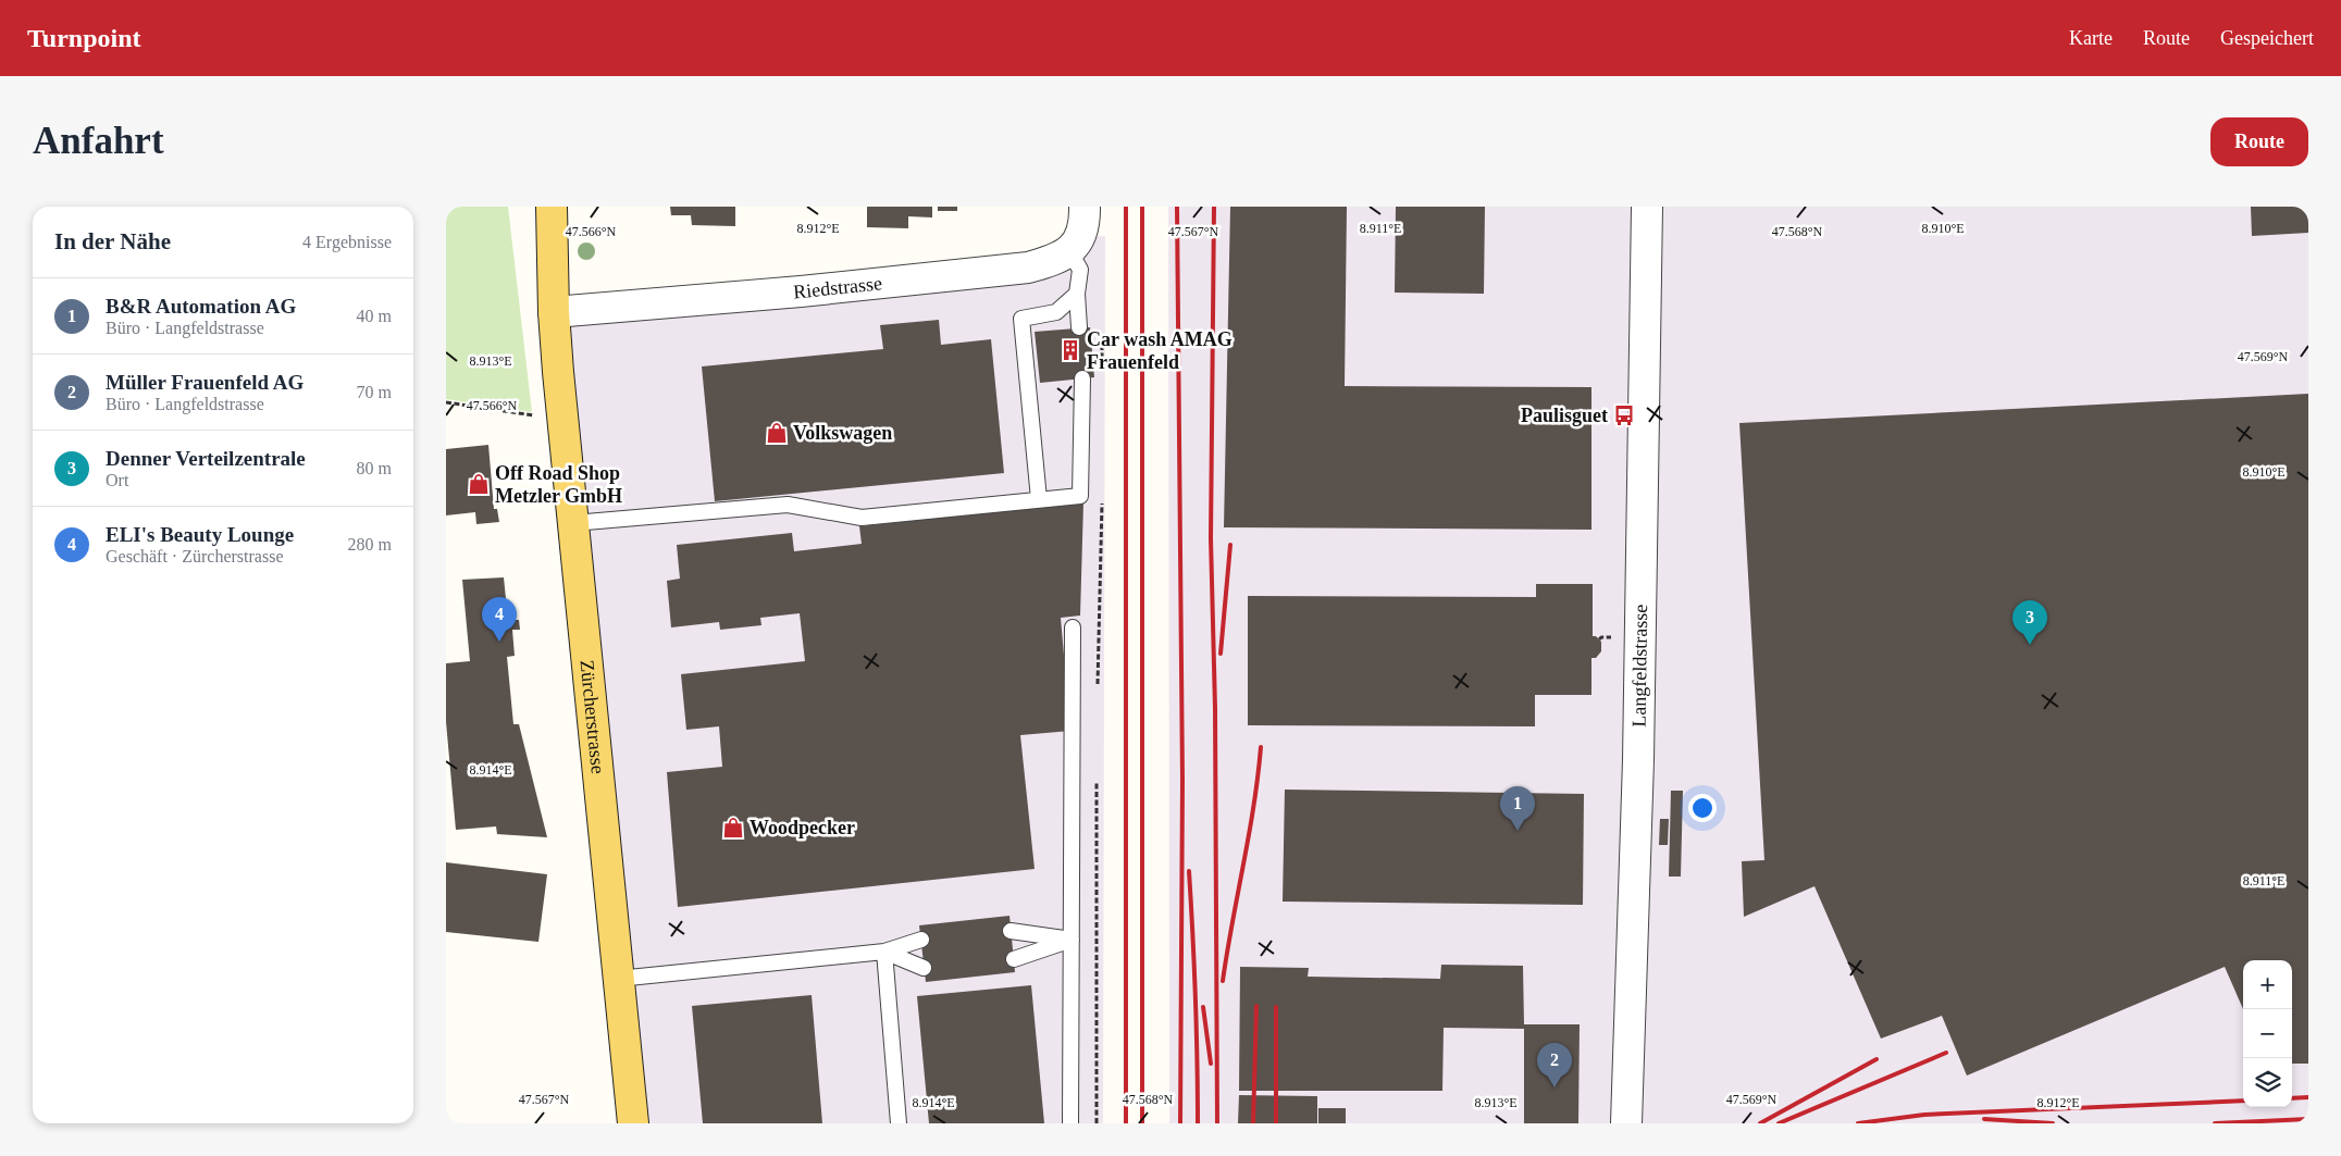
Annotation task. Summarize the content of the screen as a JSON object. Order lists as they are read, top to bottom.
{
  "streets": {
    "main road": ["Zürcherstrasse"],
    "street": ["Riedstrasse", "Langfeldstrasse"]
  },
  "crossings": [
    ["Riedstrasse", "Zürcherstrasse"]
  ],
  "places": {
    "building": ["Car wash AMAG Frauenfeld"],
    "bus stop": ["Paulisguet"],
    "shop": ["Volkswagen", "Off Road Shop Metzler GmbH", "Woodpecker"]
  },
  "page": {
    "header": "Turnpoint",
    "nav": ["Karte", "Route", "Gespeichert"],
    "buttons": "Route",
    "title": "Anfahrt",
    "heading": ["In der Nähe", "4 Ergebnisse"],
    "list": [
      {
        "mark": "1",
        "name": "B&R Automation AG",
        "note": "Büro · Langfeldstrasse",
        "value": "40 m"
      },
      {
        "mark": "2",
        "name": "Müller Frauenfeld AG",
        "note": "Büro · Langfeldstrasse",
        "value": "70 m"
      },
      {
        "mark": "3",
        "name": "Denner Verteilzentrale",
        "note": "Ort",
        "value": "80 m"
      },
      {
        "mark": "4",
        "name": "ELI's Beauty Lounge",
        "note": "Geschäft · Zürcherstrasse",
        "value": "280 m"
      }
    ],
    "pins": [
      "4",
      "3",
      "1",
      "2"
    ],
    "map_buttons": ["+", "−"]
  },
  "coordinates": [
    "8.912°E",
    "8.910°E",
    "8.911°E",
    "47.566°N",
    "47.567°N",
    "47.568°N",
    "47.569°N",
    "8.913°E",
    "8.914°E"
  ]
}
